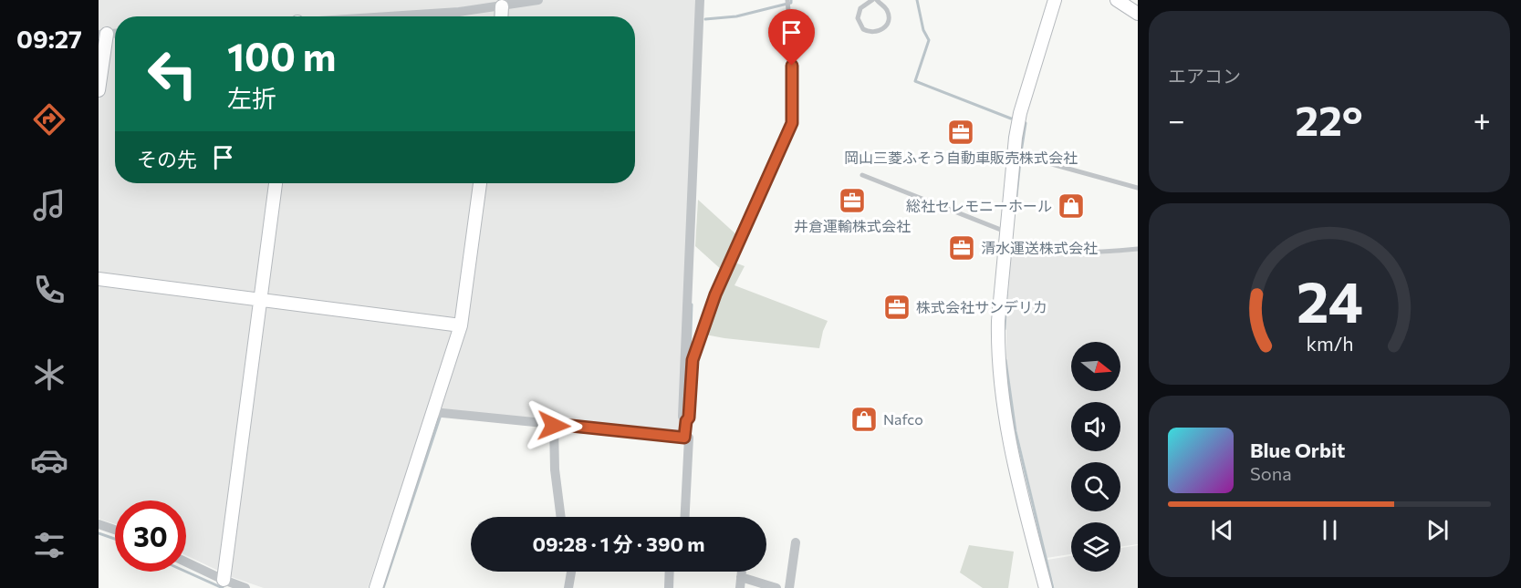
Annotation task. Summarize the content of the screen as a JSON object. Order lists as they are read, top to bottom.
{
  "places": {
    "office": [
      "岡山三菱ふそう自動車販売株式会社",
      "井倉運輸株式会社",
      "清水運送株式会社",
      "株式会社サンデリカ"
    ],
    "shop": ["総社セレモニーホール", "Nafco"]
  },
  "north": "right",
  "page": {
    "tabs": "09:27",
    "tile": "エアコン",
    "turn": ["100 m", "左折"],
    "heat": ["−", "22°", "+"],
    "then": "その先",
    "song": ["Blue Orbit", "Sona"],
    "limit": "30",
    "trip": "09:28 · 1 分 · 390 m",
    "gauge": ["24", "km/h"]
  }
}
